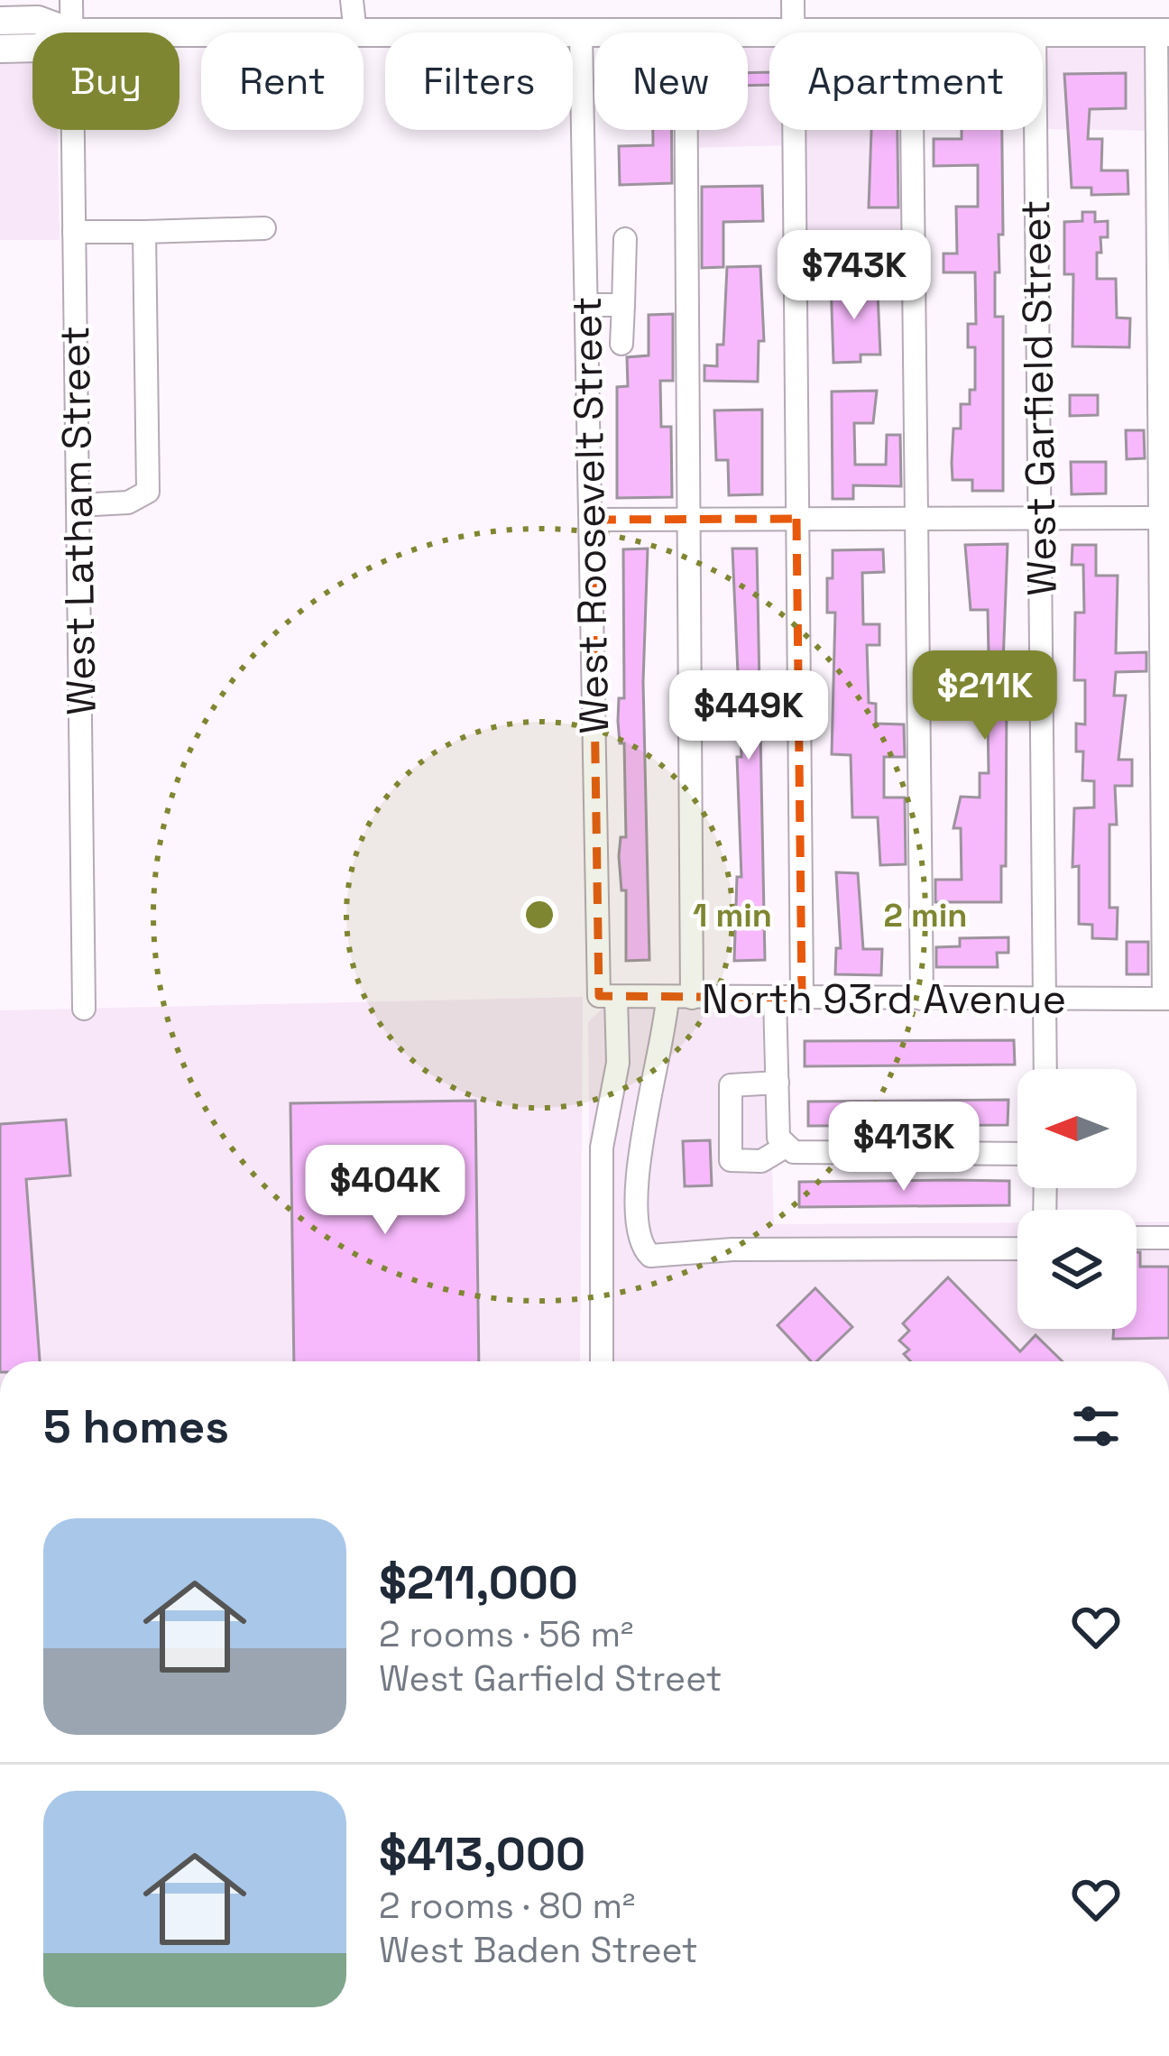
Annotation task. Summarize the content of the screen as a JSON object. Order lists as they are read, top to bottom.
{
  "streets": {
    "street": [
      "West Garfield Street",
      "West Roosevelt Street",
      "West Latham Street",
      "North 93rd Avenue"
    ]
  },
  "crossings": [
    ["West Garfield Street", "North 93rd Avenue"],
    ["West Roosevelt Street", "North 93rd Avenue"]
  ],
  "north": "left",
  "page": {
    "chip": [
      "Buy",
      "Rent",
      "Filters",
      "New",
      "Apartment"
    ],
    "price": [
      "$743K",
      "$211K",
      "$449K",
      "$413K",
      "$404K"
    ],
    "heading": "5 homes",
    "list": [
      {
        "name": "$211,000",
        "note": "2 rooms · 56 m² · West Garfield Street"
      },
      {
        "name": "$413,000",
        "note": "2 rooms · 80 m² · West Baden Street"
      }
    ]
  },
  "rings": ["1 min", "2 min"]
}
